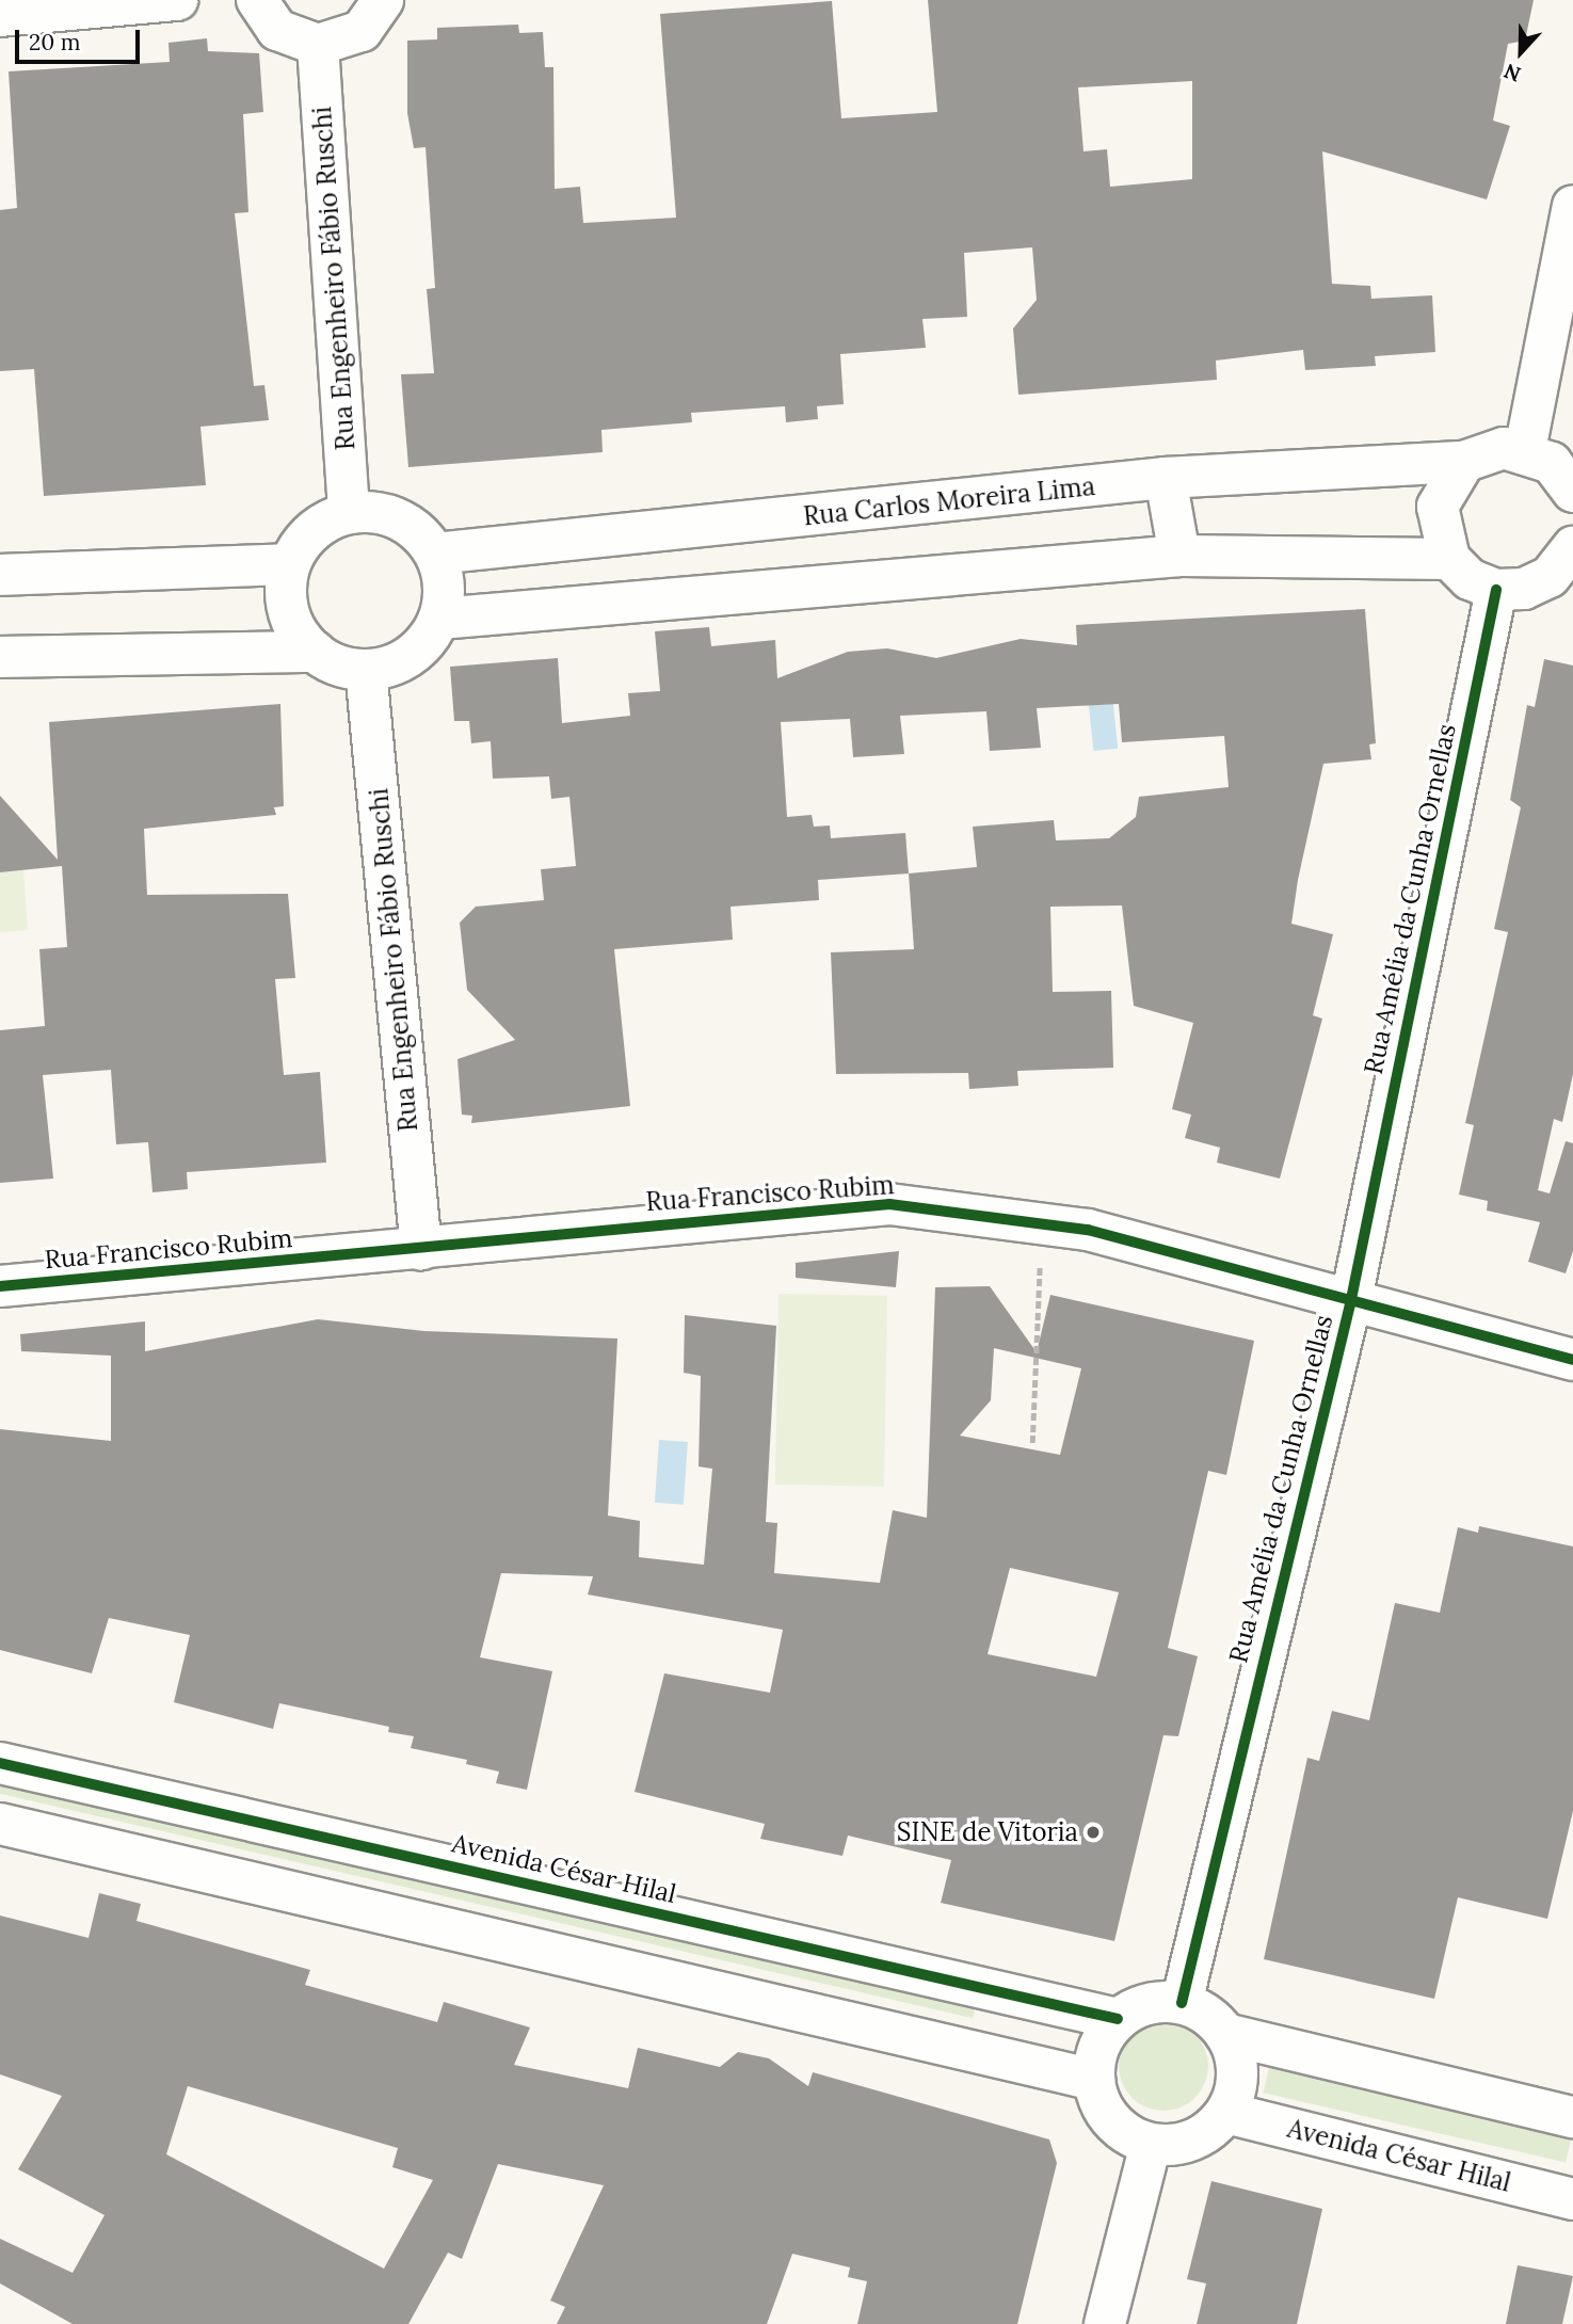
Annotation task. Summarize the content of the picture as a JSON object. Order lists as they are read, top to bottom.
{
  "streets": {
    "street": [
      "Rua Engenheiro Fábio Ruschi",
      "Rua Carlos Moreira Lima",
      "Rua Amélia da Cunha Ornellas",
      "Rua Francisco Rubim",
      "Avenida César Hilal"
    ]
  },
  "crossings": [
    ["Rua Engenheiro Fábio Ruschi", "Rua Carlos Moreira Lima"],
    ["Rua Engenheiro Fábio Ruschi", "Rua Francisco Rubim"],
    ["Rua Amélia da Cunha Ornellas", "Rua Francisco Rubim"],
    ["Rua Amélia da Cunha Ornellas", "Avenida César Hilal"]
  ],
  "places": ["SINE de Vitoria"],
  "scale_bar": "20 m",
  "north": "bottom"
}
